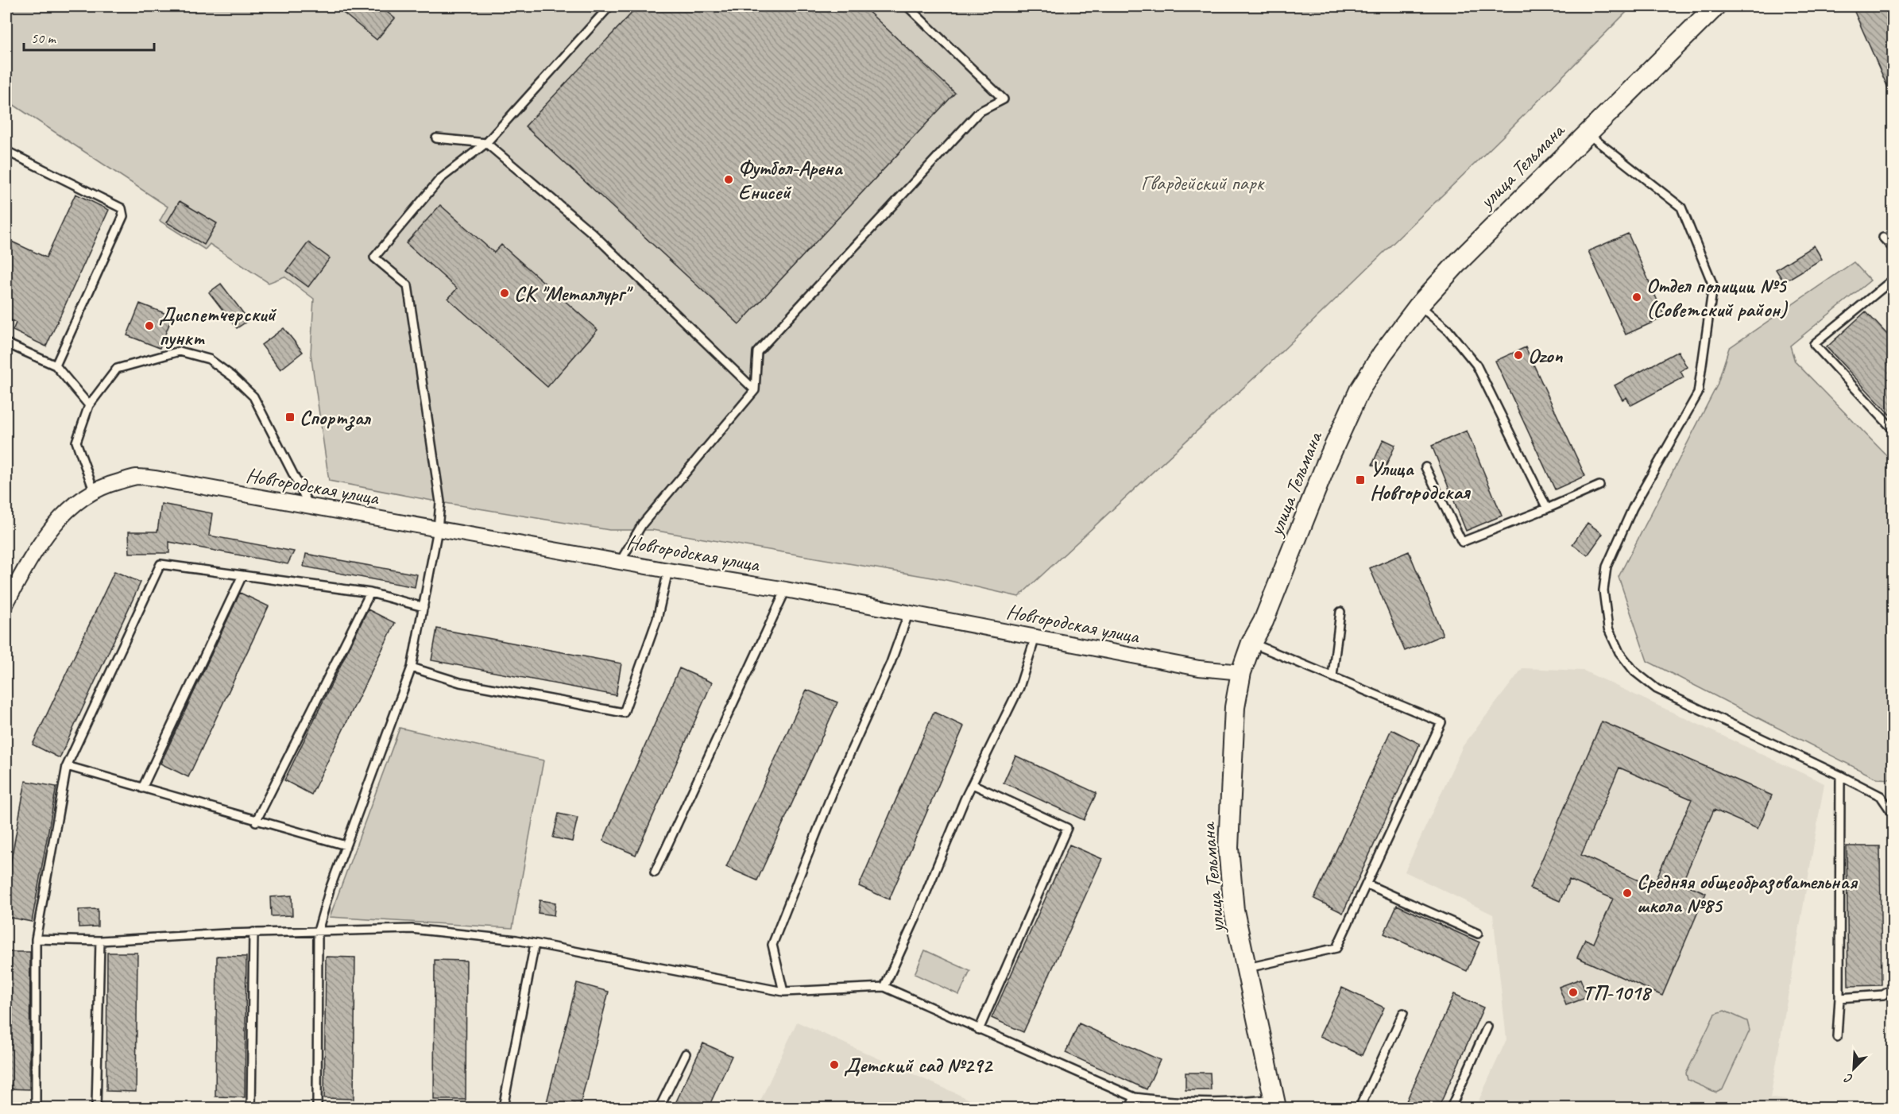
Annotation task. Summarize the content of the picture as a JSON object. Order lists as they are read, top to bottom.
{
  "streets": {
    "main road": ["улица Тельмана"],
    "street": ["Новгородская улица"]
  },
  "crossings": [
    ["улица Тельмана", "Новгородская улица"]
  ],
  "parks": ["Гвардейский парк"],
  "places": {
    "other": [
      "Футбол-Арена Енисей",
      "СК \"Металлург\"",
      "Отдел полиции №5 (Советский район)",
      "Диспетчерский пункт",
      "Ozon",
      "Средняя общеобразовательная школа №85",
      "ТП-1018",
      "Детский сад №292"
    ],
    "transit": ["Спортзал", "Улица Новгородская"]
  },
  "scale_bar": "50 m",
  "north": "bottom left"
}
